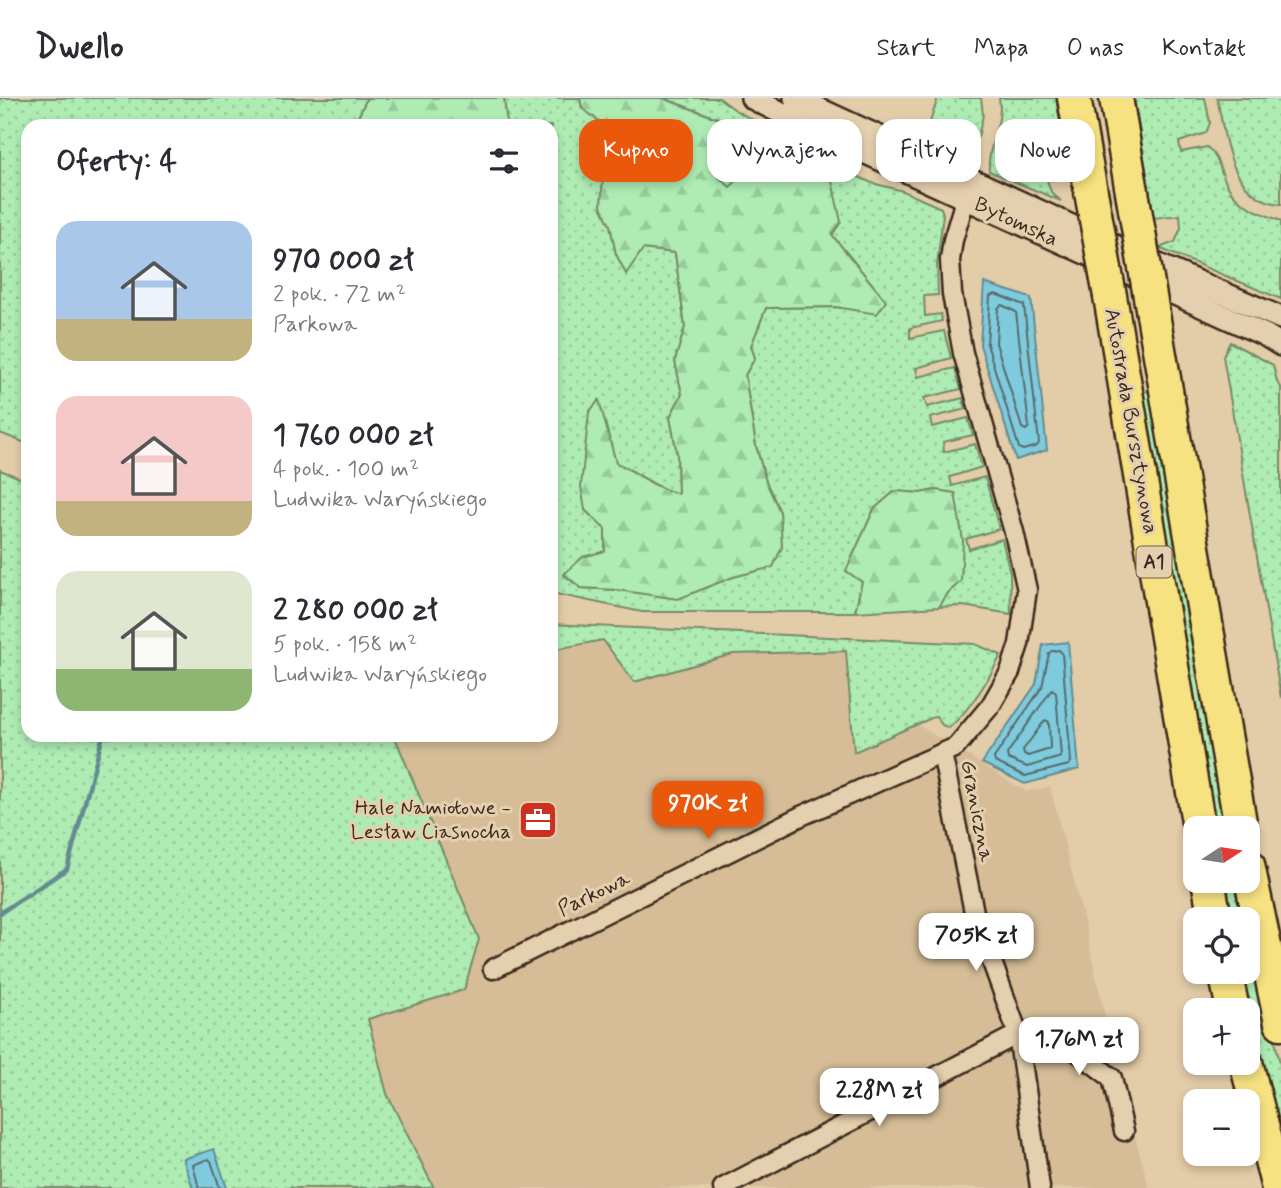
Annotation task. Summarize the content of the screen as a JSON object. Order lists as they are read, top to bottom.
{
  "streets": {
    "highway": ["Autostrada Bursztynowa", "A1"],
    "street": ["Bytomska", "Graniczna", "Parkowa"]
  },
  "crossings": [
    ["Bytomska", "Graniczna"],
    ["Graniczna", "Parkowa"]
  ],
  "places": {
    "office": ["Hale Namiotowe - Lesław Ciasnocha"]
  },
  "north": "right",
  "page": {
    "header": "Dwello",
    "nav": [
      "Start",
      "Mapa",
      "O nas",
      "Kontakt"
    ],
    "chip": [
      "Kupno",
      "Wynajem",
      "Filtry",
      "Nowe"
    ],
    "heading": "Oferty: 4",
    "list": [
      {
        "name": "970 000 zł",
        "note": "2 pok. · 72 m² · Parkowa"
      },
      {
        "name": "1 760 000 zł",
        "note": "4 pok. · 100 m² · Ludwika Waryńskiego"
      },
      {
        "name": "2 280 000 zł",
        "note": "5 pok. · 158 m² · Ludwika Waryńskiego"
      }
    ],
    "price": [
      "970K zł",
      "705K zł",
      "1.76M zł",
      "2.28M zł"
    ],
    "map_buttons": ["+", "−"]
  }
}
